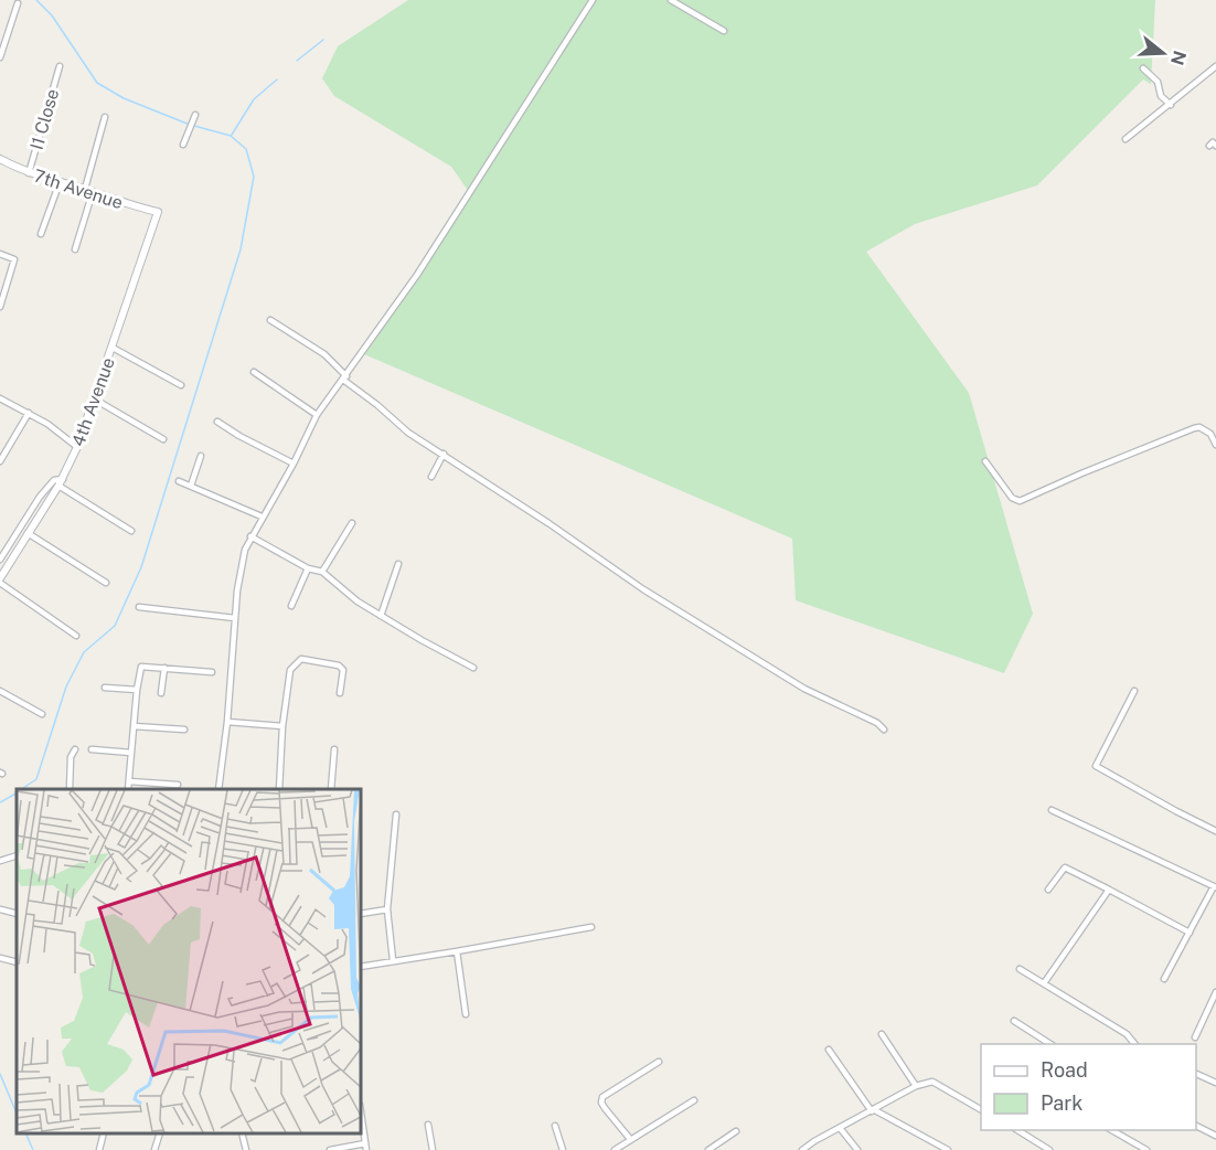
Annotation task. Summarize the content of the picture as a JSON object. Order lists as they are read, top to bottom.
{
  "streets": {
    "main road": ["7th Avenue", "4th Avenue"],
    "street": ["I1 Close"]
  },
  "crossings": [
    ["I1 Close", "7th Avenue"],
    ["7th Avenue", "4th Avenue"]
  ],
  "legend": ["Road", "Park"],
  "north": "right"
}
